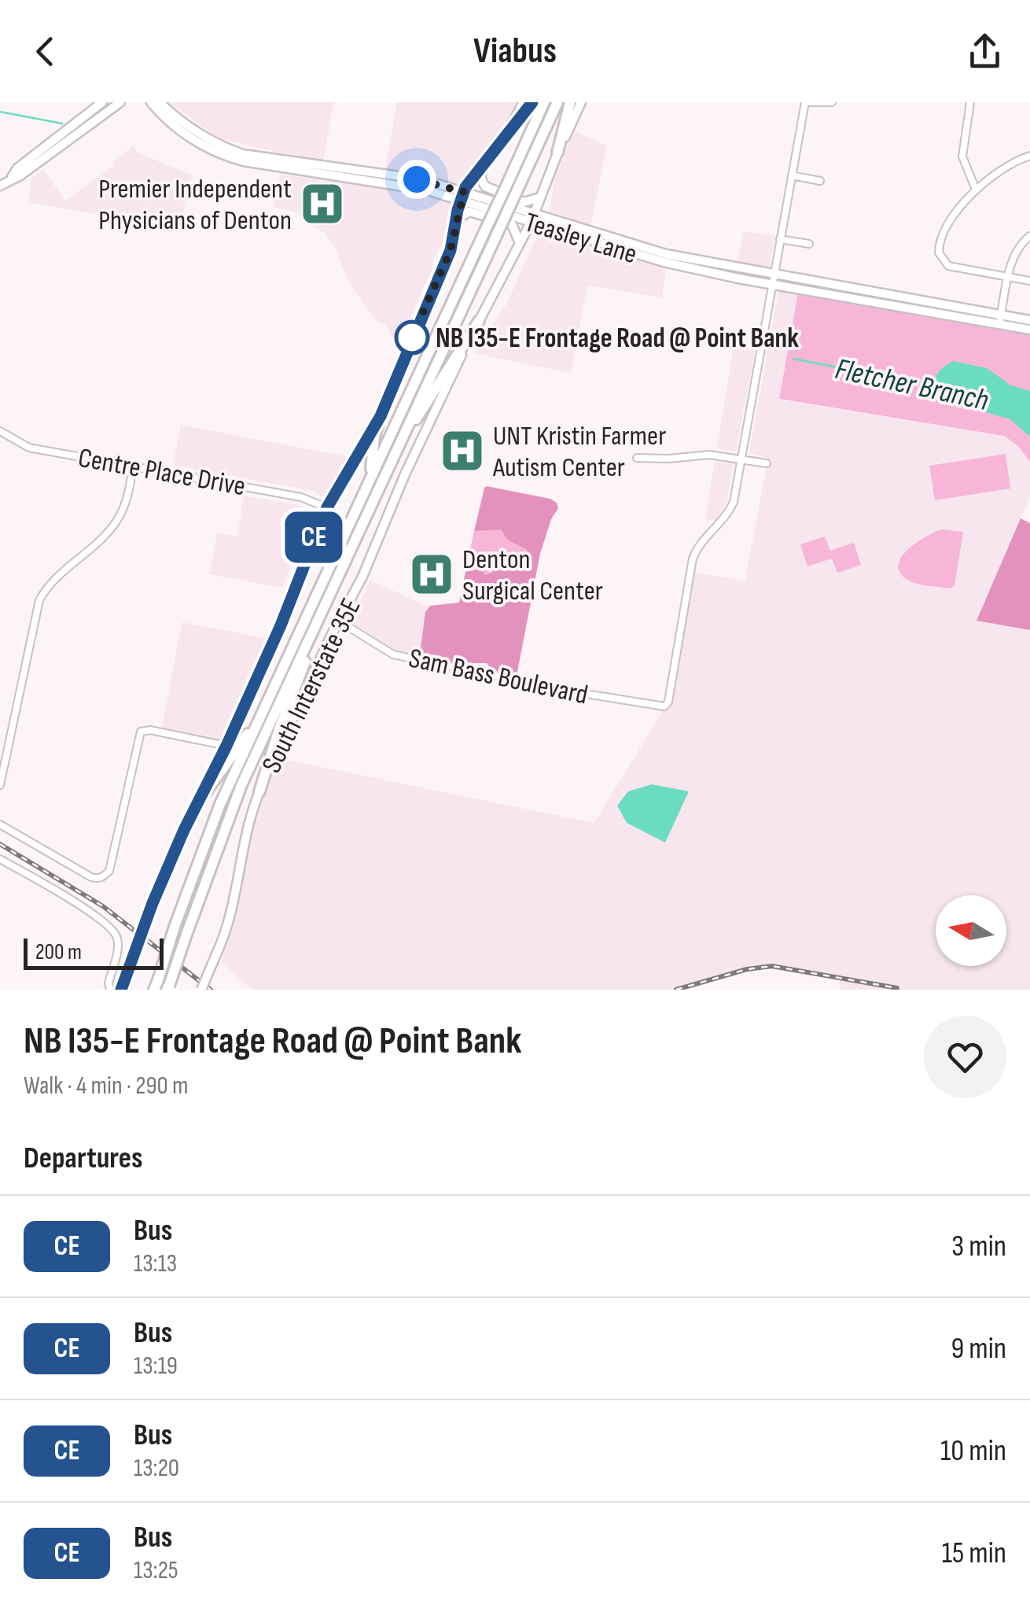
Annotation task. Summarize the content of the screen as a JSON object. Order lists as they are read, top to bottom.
{
  "streets": {
    "main road": ["Teasley Lane", "South Interstate 35E"],
    "street": ["Centre Place Drive", "Sam Bass Boulevard"]
  },
  "crossings": [
    ["Teasley Lane", "South Interstate 35E"],
    ["Centre Place Drive", "South Interstate 35E"],
    ["Sam Bass Boulevard", "South Interstate 35E"]
  ],
  "water": ["Fletcher Branch"],
  "places": {
    "hospital": ["Premier Independent Physicians of Denton", "UNT Kristin Farmer Autism Center", "Denton Surgical Center"],
    "other": ["NB I35-E Frontage Road @ Point Bank"]
  },
  "lines": ["bus line CE"],
  "scale_bar": "200 m",
  "north": "left",
  "page": {
    "header": "Viabus",
    "on_map": "CE",
    "scale": "200 m",
    "heading": [
      ["NB I35-E Frontage Road @ Point Bank", "Walk · 4 min · 290 m"],
      "Departures"
    ],
    "list": [
      {
        "mark": "CE",
        "name": "Bus",
        "note": "13:13",
        "value": "3 min"
      },
      {
        "mark": "CE",
        "name": "Bus",
        "note": "13:19",
        "value": "9 min"
      },
      {
        "mark": "CE",
        "name": "Bus",
        "note": "13:20",
        "value": "10 min"
      },
      {
        "mark": "CE",
        "name": "Bus",
        "note": "13:25",
        "value": "15 min"
      }
    ]
  }
}
